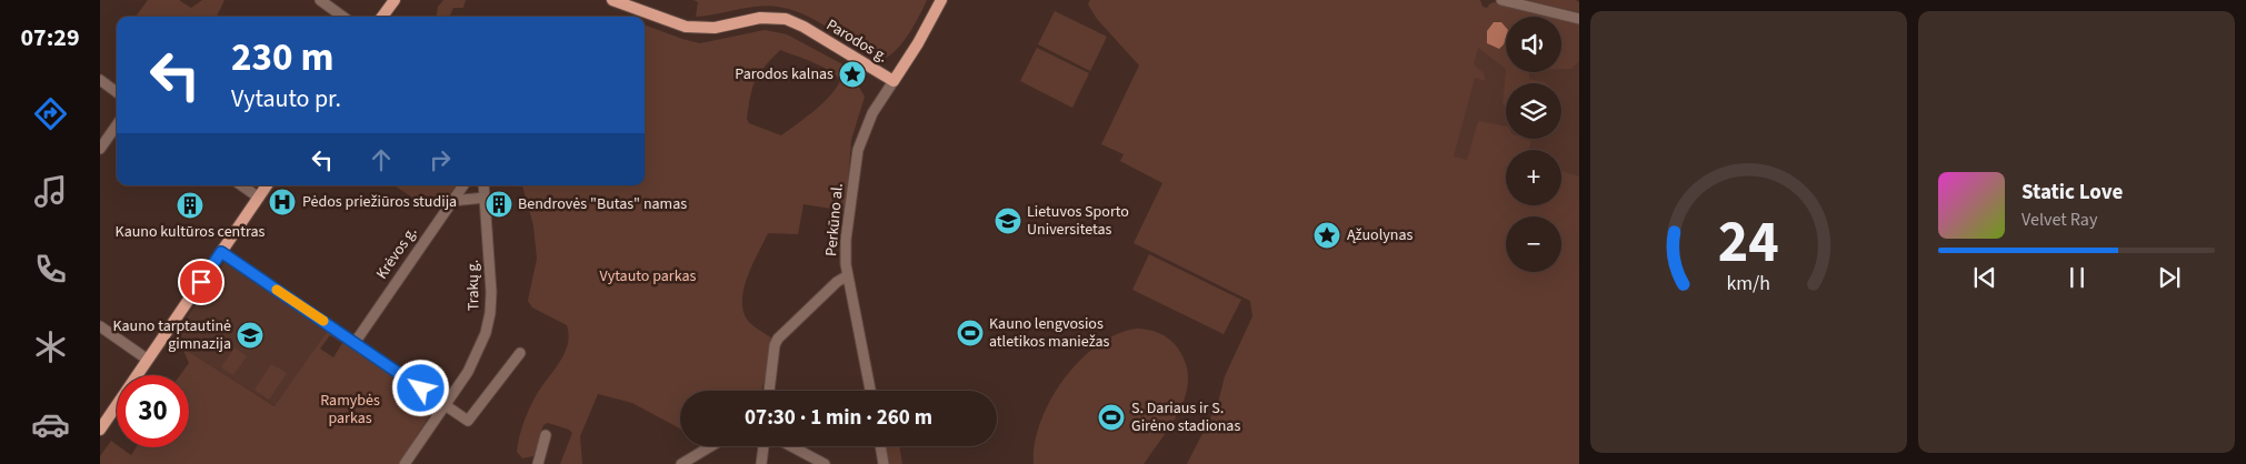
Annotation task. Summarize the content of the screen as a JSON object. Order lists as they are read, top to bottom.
{
  "streets": {
    "main road": ["Parodos g."],
    "street": ["Perkūno al.", "Krėvos g.", "Trakų g."]
  },
  "crossings": [
    ["Parodos g.", "Perkūno al."]
  ],
  "parks": ["Vytauto parkas", "Ramybės parkas"],
  "places": {
    "place": ["Parodos kalnas", "Ąžuolynas"],
    "hospital": ["Pėdos priežiūros studija"],
    "building": ["Bendrovės \"Butas\" namas", "Kauno kultūros centras"],
    "school or university": ["Lietuvos Sporto Universitetas", "Kauno tarptautinė gimnazija"],
    "sports": ["Kauno lengvosios atletikos maniežas", "S. Dariaus ir S. Girėno stadionas"]
  },
  "page": {
    "tabs": "07:29",
    "map_buttons": ["+", "−"],
    "turn": ["230 m", "Vytauto pr."],
    "song": ["Static Love", "Velvet Ray"],
    "limit": "30",
    "trip": "07:30 · 1 min · 260 m",
    "gauge": ["24", "km/h"]
  }
}
